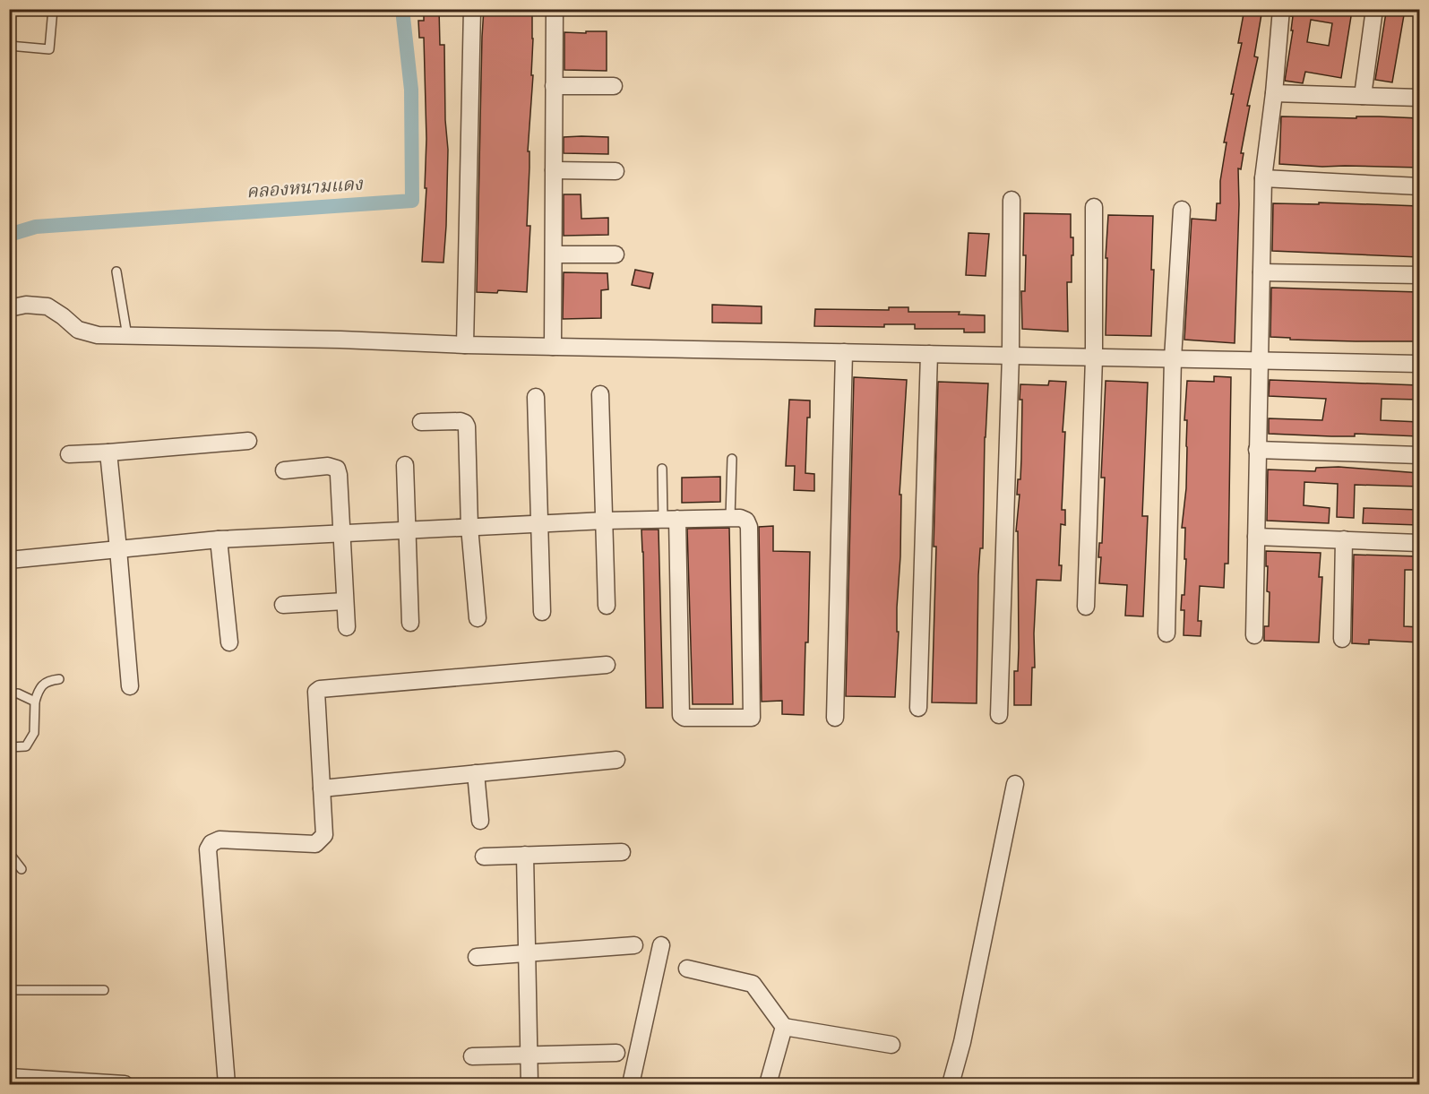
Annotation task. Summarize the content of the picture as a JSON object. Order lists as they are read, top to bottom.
{
  "water": ["คลองหนามแดง"]
}
